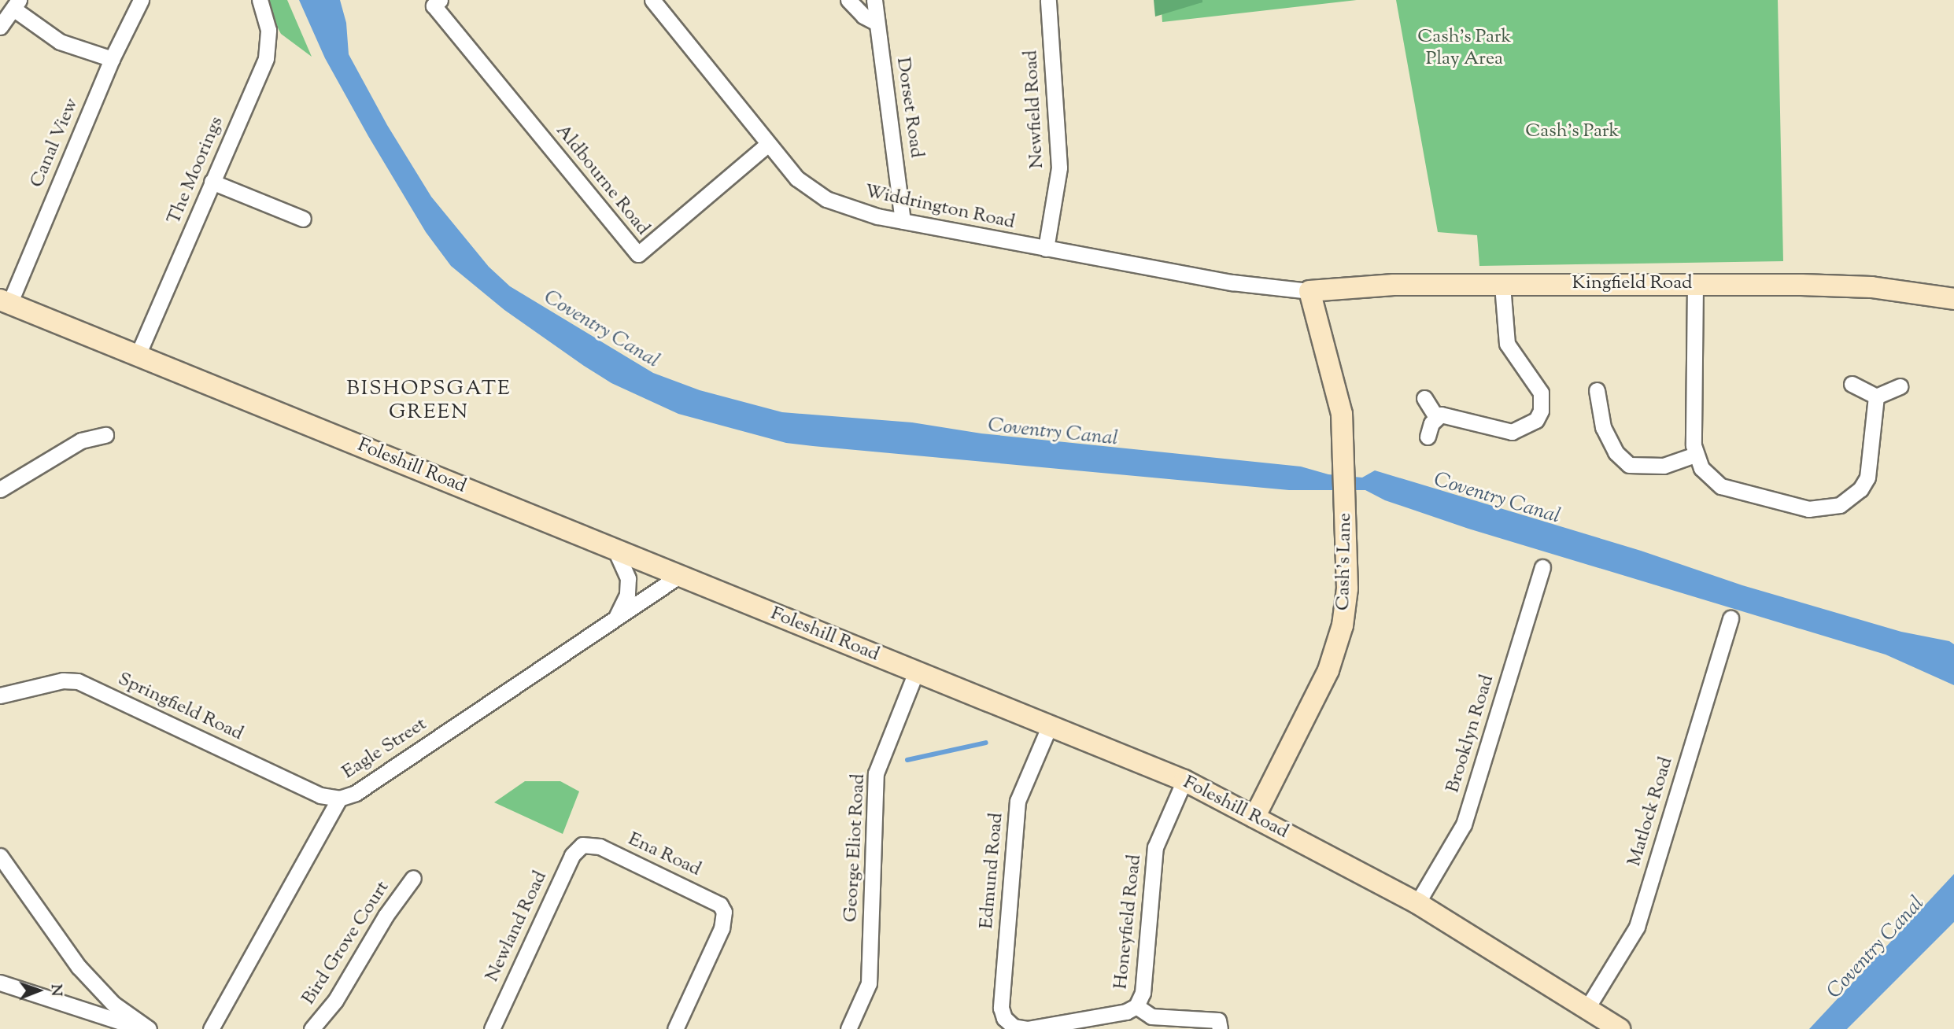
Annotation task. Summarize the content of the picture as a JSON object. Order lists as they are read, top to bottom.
{
  "streets": {
    "main road": ["Kingfield Road", "Foleshill Road", "Cash's Lane"],
    "street": [
      "Dorset Road",
      "Newfield Road",
      "Canal View",
      "The Moorings",
      "Aldbourne Road",
      "Widdrington Road",
      "Springfield Road",
      "Brooklyn Road",
      "Eagle Street",
      "Matlock Road",
      "George Eliot Road",
      "Ena Road",
      "Edmund Road",
      "Honeyfield Road",
      "Newland Road",
      "Bird Grove Court"
    ]
  },
  "crossings": [
    ["Dorset Road", "Widdrington Road"],
    ["Newfield Road", "Widdrington Road"],
    ["Canal View", "Foleshill Road"],
    ["The Moorings", "Foleshill Road"],
    ["Aldbourne Road", "Widdrington Road"],
    ["Widdrington Road", "Kingfield Road"],
    ["Widdrington Road", "Cash's Lane"],
    ["Kingfield Road", "Cash's Lane"],
    ["Foleshill Road", "Cash's Lane"],
    ["Foleshill Road", "Brooklyn Road"],
    ["Foleshill Road", "Eagle Street"],
    ["Foleshill Road", "Matlock Road"],
    ["Foleshill Road", "George Eliot Road"],
    ["Foleshill Road", "Edmund Road"],
    ["Foleshill Road", "Honeyfield Road"],
    ["Springfield Road", "Eagle Street"],
    ["Ena Road", "Newland Road"],
    ["Edmund Road", "Honeyfield Road"]
  ],
  "districts": ["BISHOPSGATE GREEN"],
  "water": ["Coventry Canal"],
  "parks": ["Cash's Park Play Area", "Cash's Park"],
  "north": "right"
}
